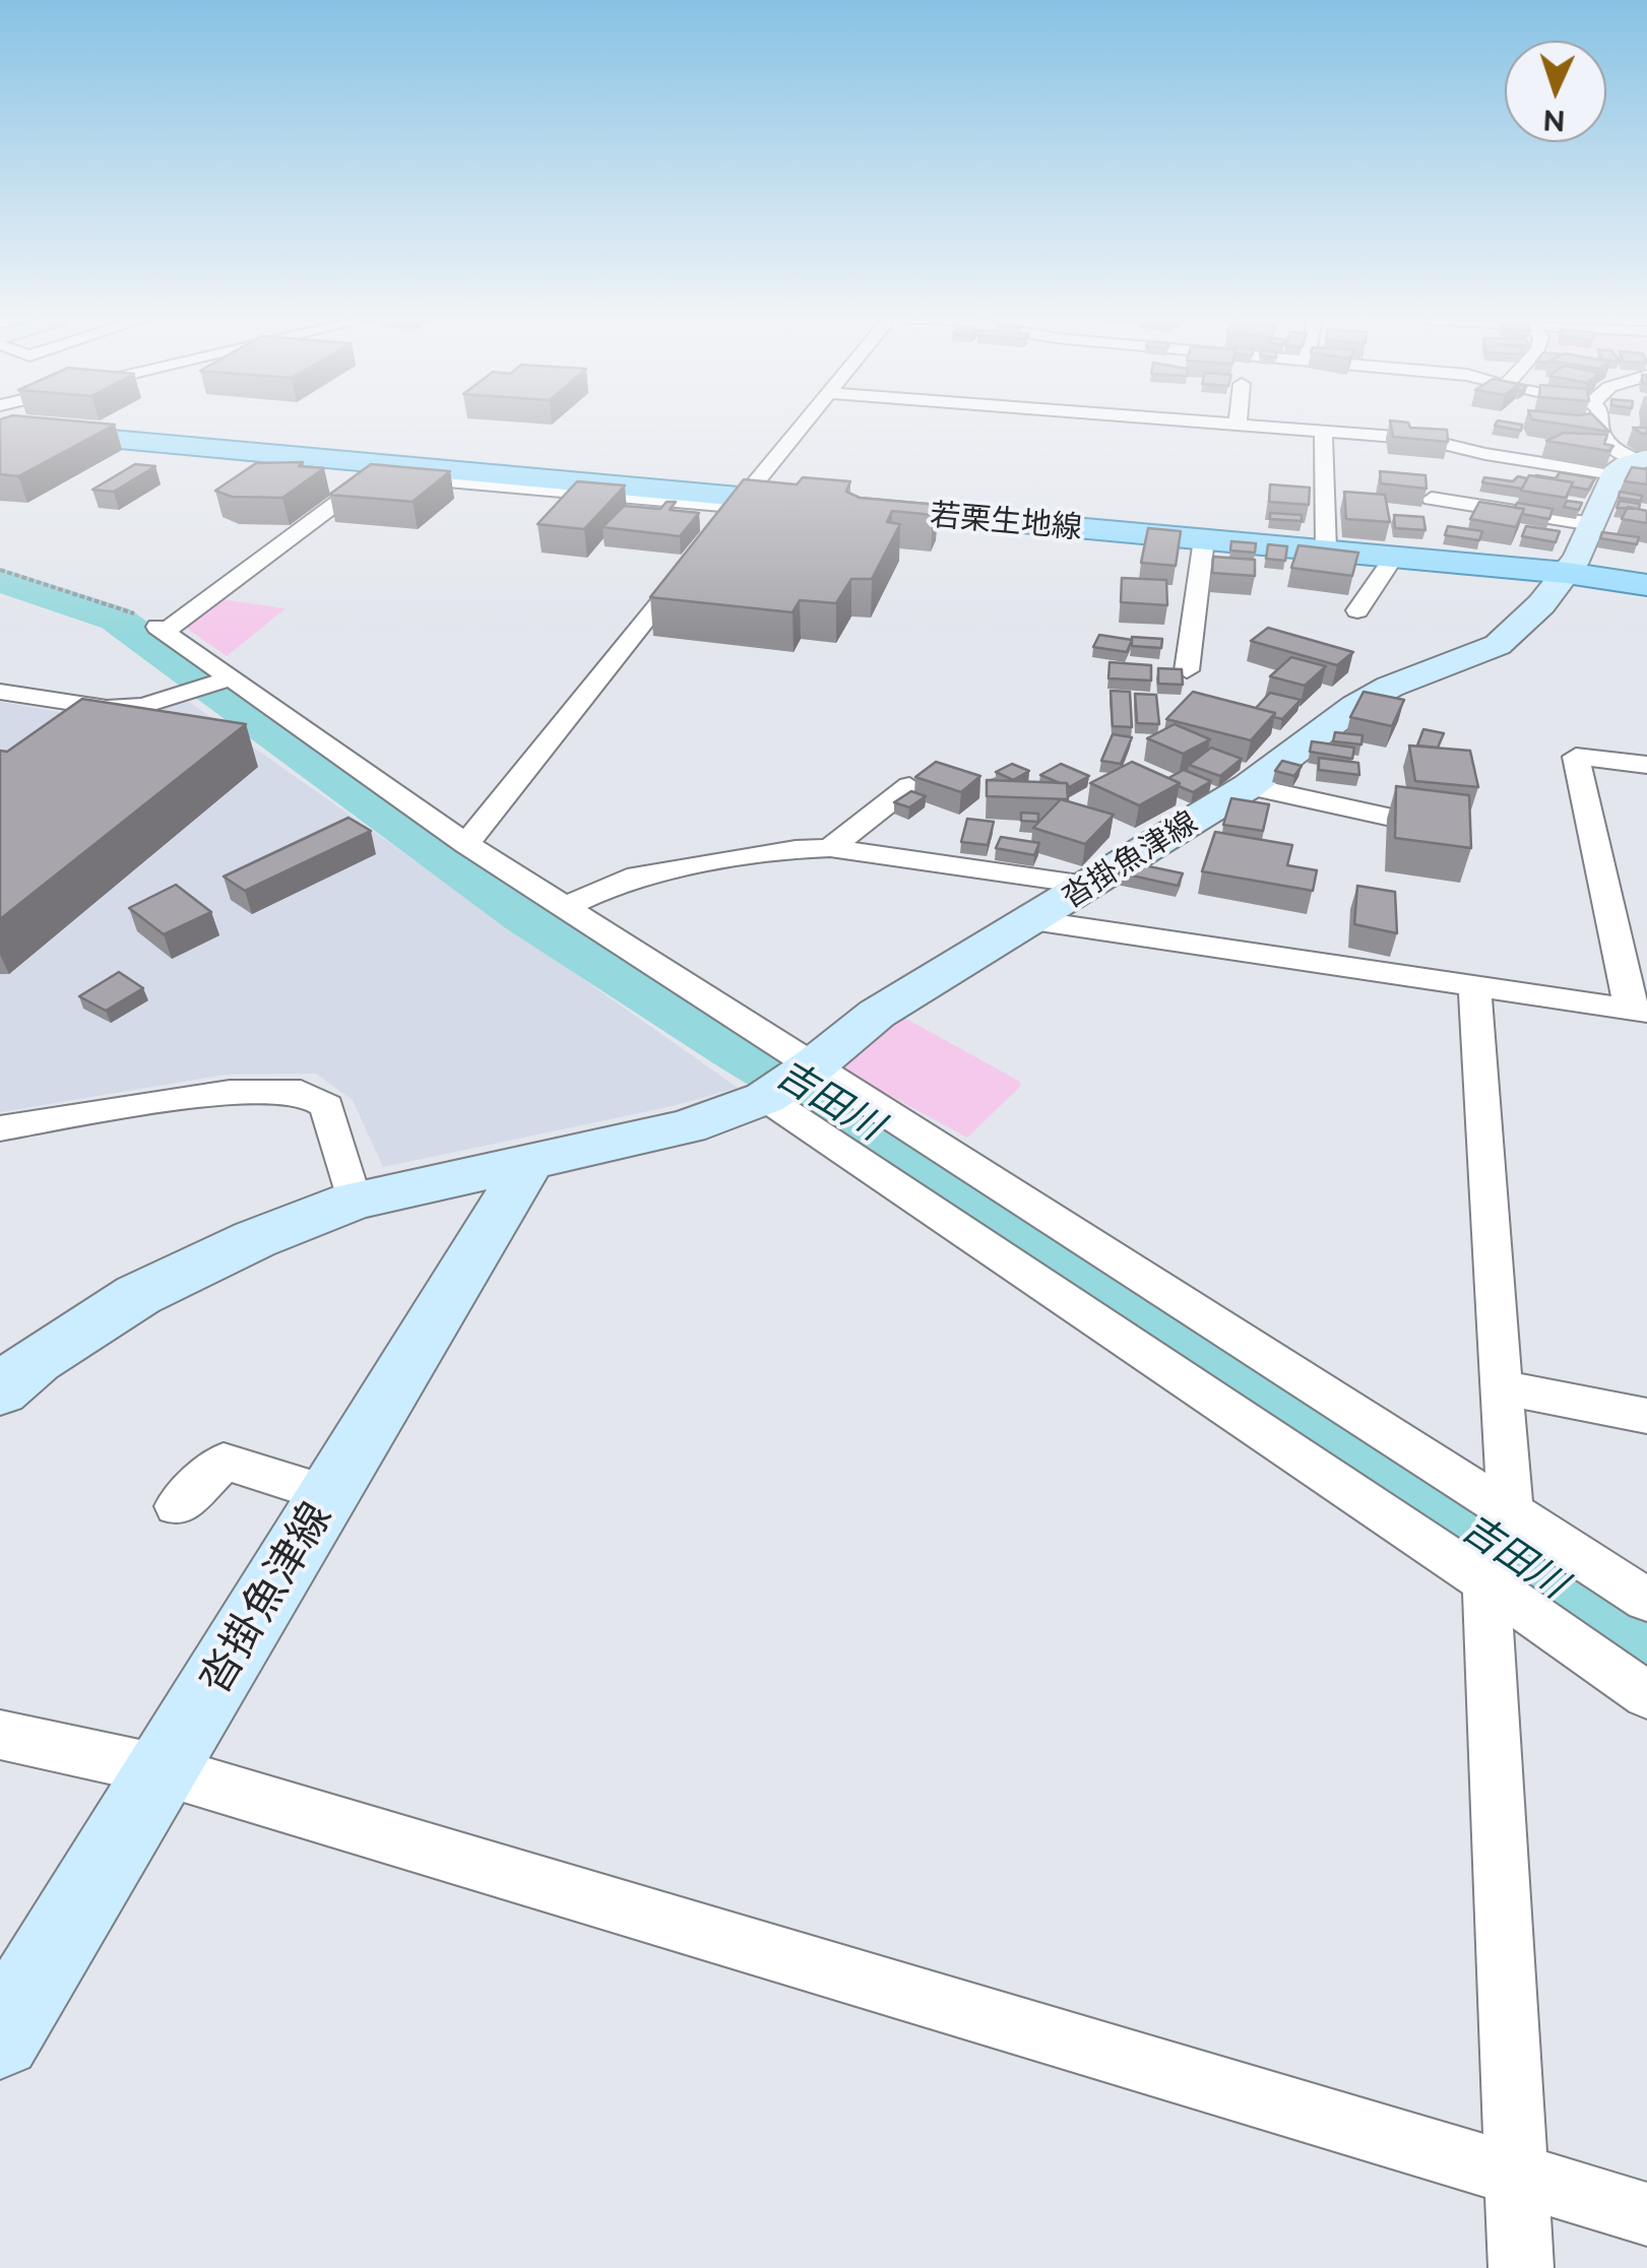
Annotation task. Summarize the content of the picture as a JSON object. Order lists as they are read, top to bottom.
{
  "streets": {
    "main road": ["若栗生地線", "沓掛魚津線"]
  },
  "crossings": [
    ["若栗生地線", "沓掛魚津線"]
  ],
  "water": ["吉田川"],
  "north": "bottom"
}
